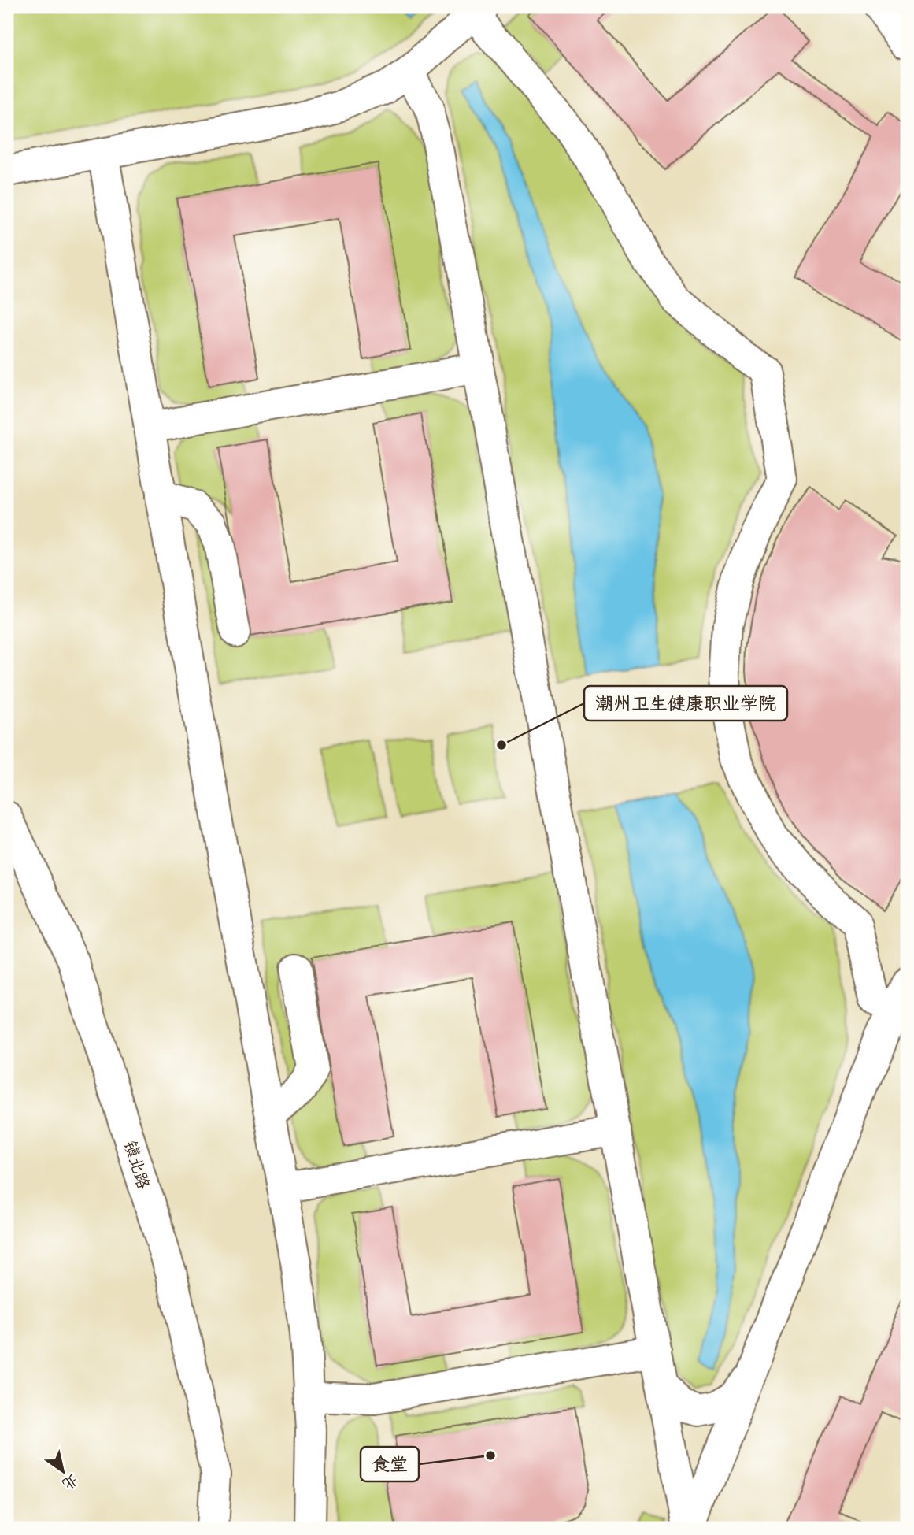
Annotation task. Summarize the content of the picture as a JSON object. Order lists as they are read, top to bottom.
{
  "streets": {
    "street": ["镇北路"]
  },
  "places": ["潮州卫生健康职业学院", "食堂"],
  "north": "bottom right"
}
